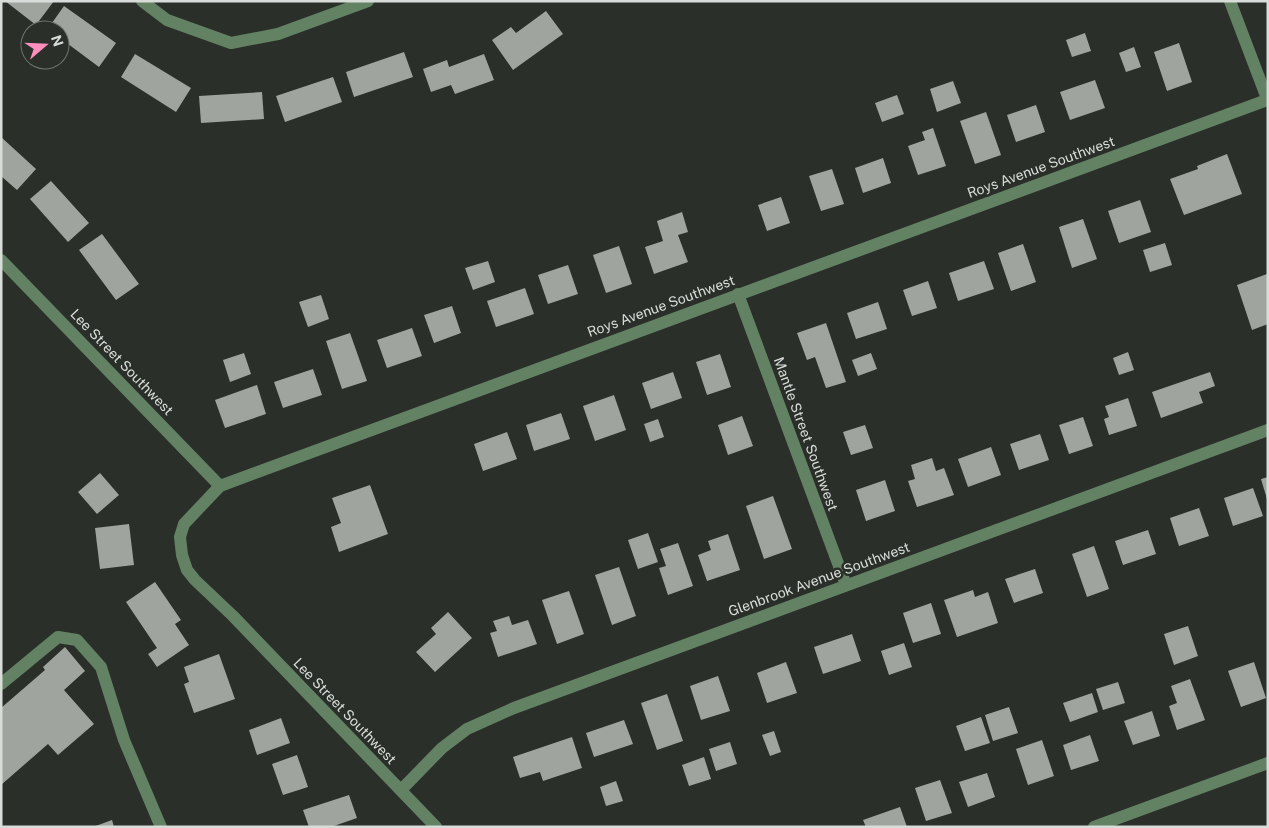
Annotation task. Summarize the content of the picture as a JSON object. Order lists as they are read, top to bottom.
{
  "streets": {
    "street": [
      "Roys Avenue Southwest",
      "Lee Street Southwest",
      "Mantle Street Southwest",
      "Glenbrook Avenue Southwest"
    ]
  },
  "crossings": [
    ["Roys Avenue Southwest", "Lee Street Southwest"],
    ["Roys Avenue Southwest", "Mantle Street Southwest"],
    ["Lee Street Southwest", "Glenbrook Avenue Southwest"],
    ["Mantle Street Southwest", "Glenbrook Avenue Southwest"]
  ],
  "north": "right"
}
